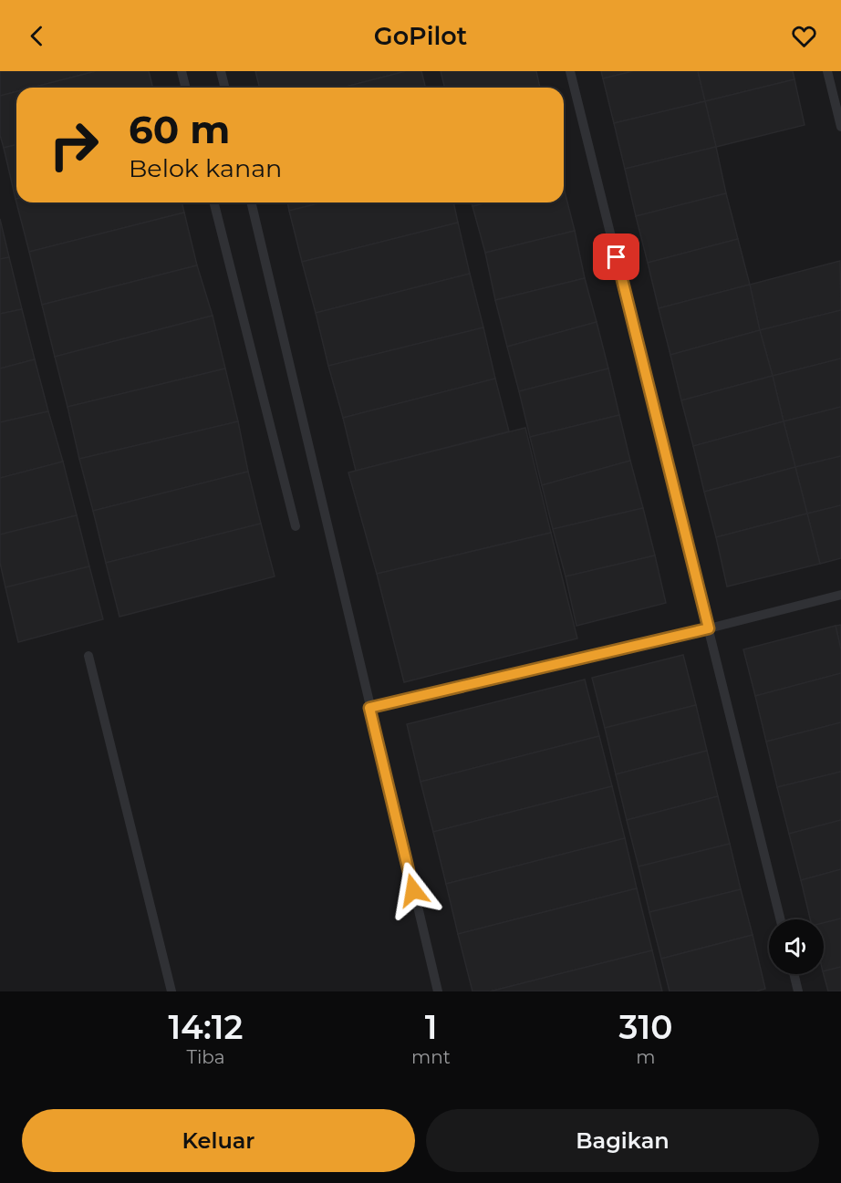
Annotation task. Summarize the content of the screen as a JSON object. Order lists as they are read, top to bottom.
{
  "page": {
    "header": "GoPilot",
    "turn": ["60 m", "Belok kanan"],
    "eta": [
      "14:12",
      "Tiba",
      "1",
      "mnt",
      "310",
      "m"
    ],
    "buttons": ["Keluar", "Bagikan"]
  }
}
